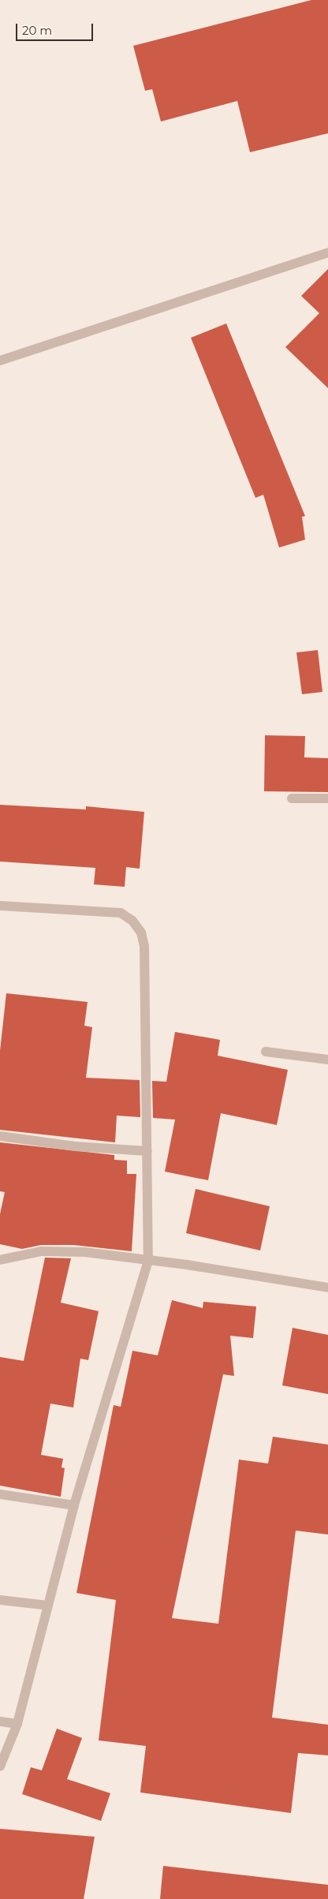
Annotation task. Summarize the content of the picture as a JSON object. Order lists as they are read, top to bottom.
{
  "scale_bar": "20 m"
}
